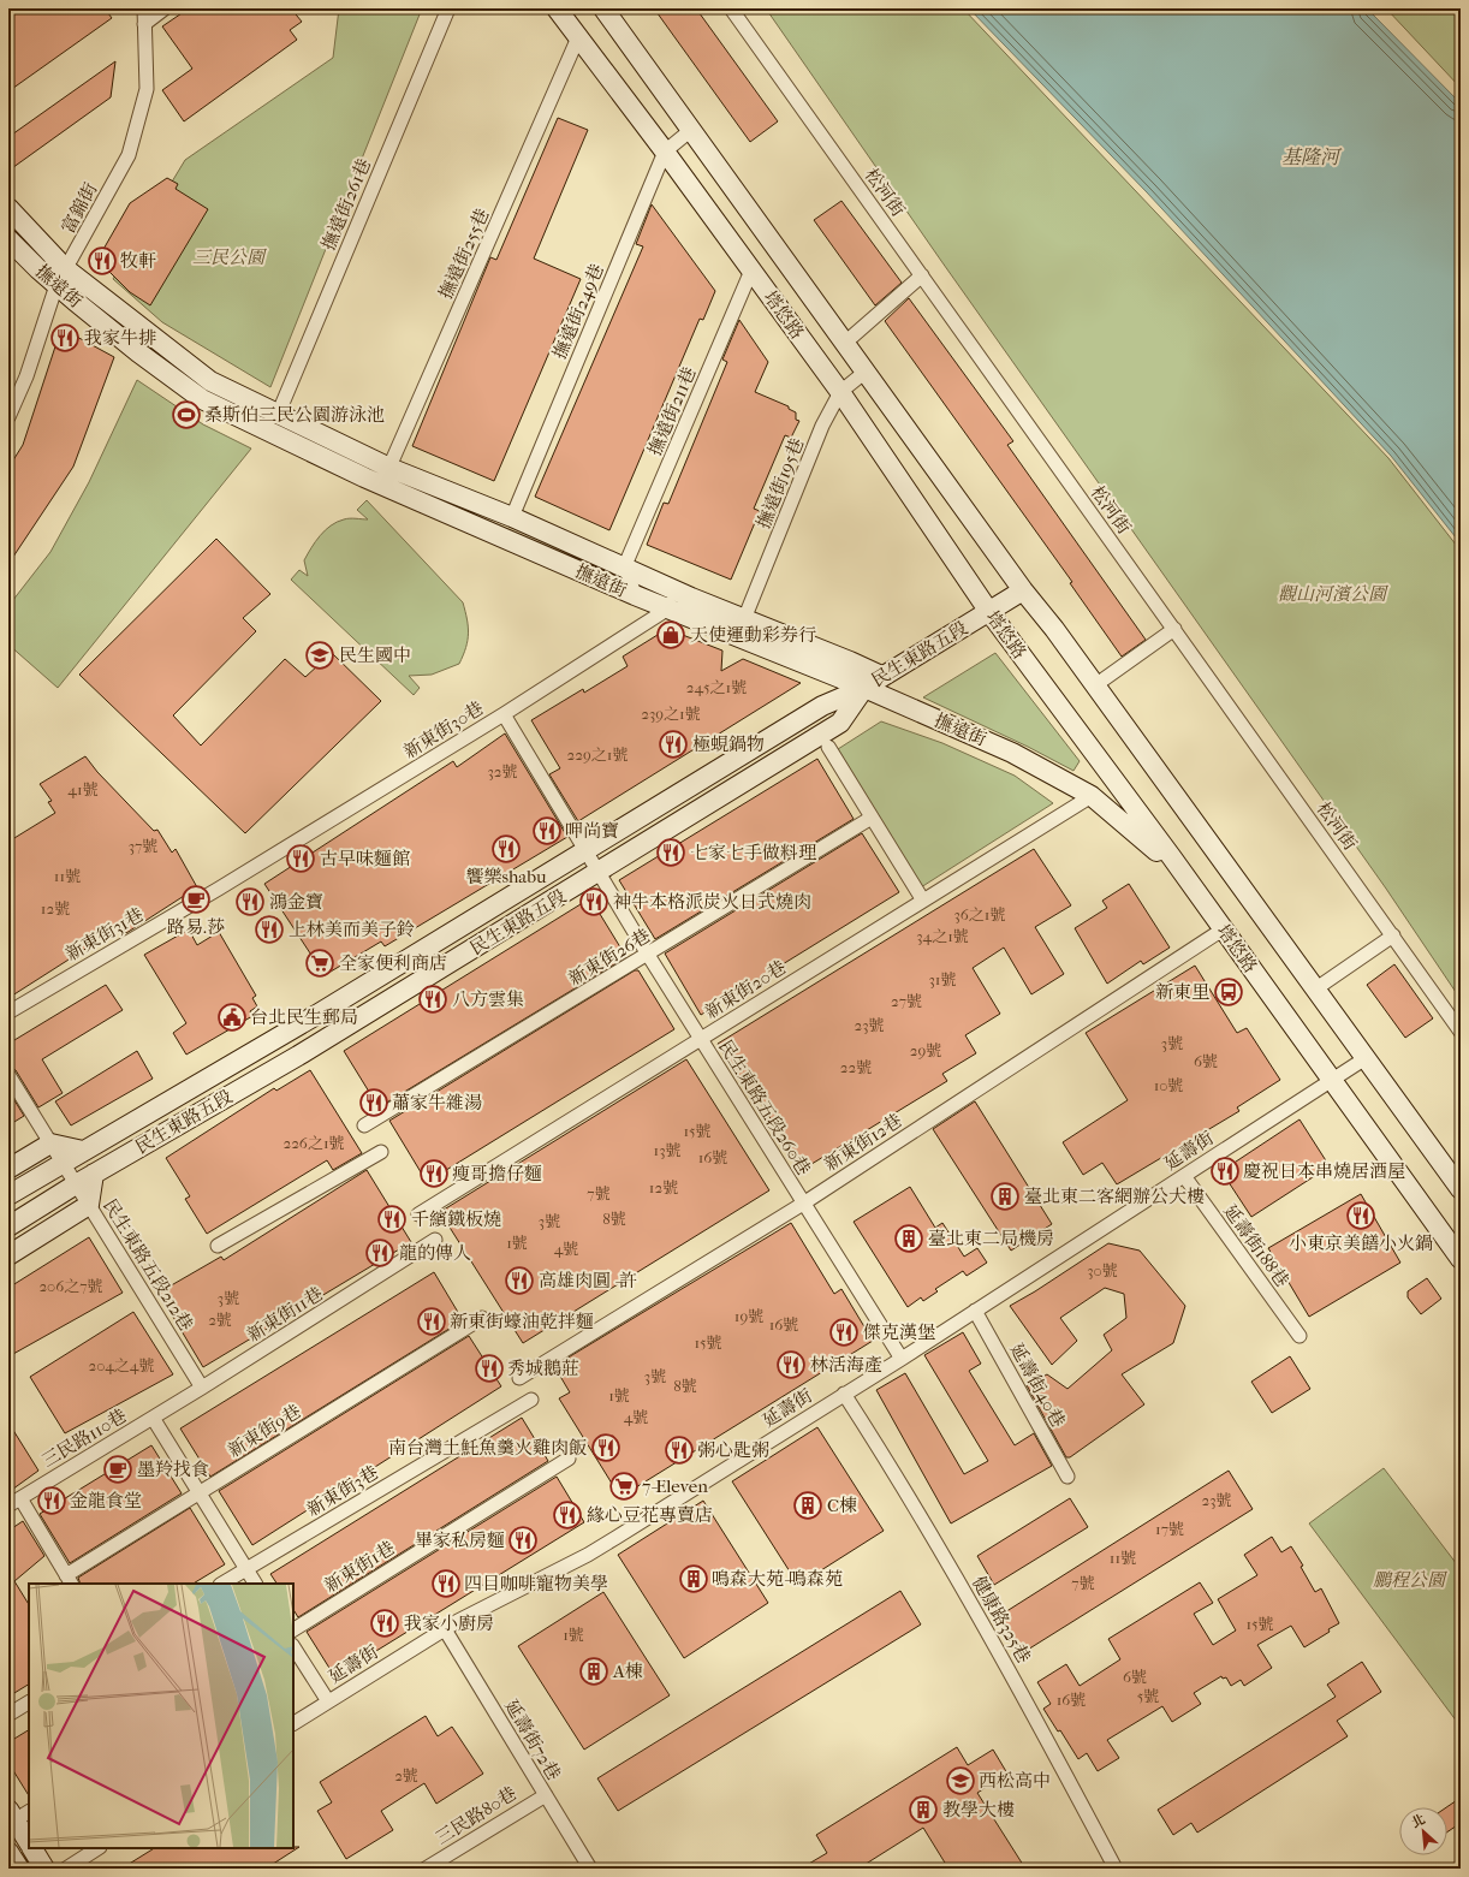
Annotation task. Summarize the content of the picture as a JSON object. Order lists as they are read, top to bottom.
{
  "streets": {
    "street": [
      "松河街",
      "撫遠街261巷",
      "富錦街",
      "撫遠街255巷",
      "撫遠街",
      "撫遠街249巷",
      "塔悠路",
      "撫遠街211巷",
      "撫遠街195巷",
      "民生東路五段",
      "新東街30巷",
      "新東街31巷",
      "新東街26巷",
      "新東街20巷",
      "民生東路五段260巷",
      "新東街12巷",
      "延壽街",
      "延壽街188巷",
      "民生東路五段212巷",
      "新東街11巷",
      "延壽街40巷",
      "新東街9巷",
      "三民路110巷",
      "新東街3巷",
      "新東街1巷",
      "健康路325巷",
      "延壽街72巷",
      "三民路80巷"
    ]
  },
  "crossings": [
    ["撫遠街261巷", "撫遠街"],
    ["富錦街", "撫遠街"],
    ["撫遠街255巷", "撫遠街"],
    ["撫遠街255巷", "塔悠路"],
    ["撫遠街", "撫遠街249巷"],
    ["撫遠街", "塔悠路"],
    ["撫遠街", "撫遠街211巷"],
    ["撫遠街", "撫遠街195巷"],
    ["撫遠街", "民生東路五段"],
    ["撫遠街", "新東街30巷"],
    ["撫遠街", "新東街20巷"],
    ["撫遠街249巷", "塔悠路"],
    ["塔悠路", "撫遠街211巷"],
    ["塔悠路", "撫遠街195巷"],
    ["塔悠路", "民生東路五段"],
    ["塔悠路", "新東街12巷"],
    ["塔悠路", "延壽街"],
    ["民生東路五段", "民生東路五段260巷"],
    ["民生東路五段", "民生東路五段212巷"],
    ["新東街30巷", "新東街31巷"],
    ["新東街30巷", "民生東路五段260巷"],
    ["新東街26巷", "民生東路五段260巷"],
    ["新東街20巷", "民生東路五段260巷"],
    ["民生東路五段260巷", "新東街12巷"],
    ["民生東路五段260巷", "延壽街"],
    ["延壽街", "延壽街188巷"],
    ["延壽街", "延壽街40巷"],
    ["延壽街", "健康路325巷"],
    ["延壽街", "延壽街72巷"],
    ["民生東路五段212巷", "新東街11巷"],
    ["新東街11巷", "三民路110巷"],
    ["延壽街72巷", "三民路80巷"]
  ],
  "water": ["基隆河"],
  "parks": ["三民公園", "觀山河濱公園", "鵬程公園"],
  "places": {
    "restaurant": [
      "牧軒",
      "我家牛排",
      "極蜆鍋物",
      "呷尚寶",
      "饗樂shabu",
      "七家七手做料理",
      "古早味麵館",
      "鴻金寶",
      "神牛本格派炭火日式燒肉",
      "上林美而美子鈴",
      "八方雲集",
      "蕭家牛雜湯",
      "慶祝日本串燒居酒屋",
      "瘦哥擔仔麵",
      "小東京美饍小火鍋",
      "千繽鐵板燒",
      "龍的傳人",
      "高雄肉圓 -許",
      "新東街蠔油乾拌麵",
      "傑克漢堡",
      "林活海產",
      "秀城鵝莊",
      "南台灣土魠魚羹火雞肉飯",
      "粥心匙粥",
      "金龍食堂",
      "緣心豆花專賣店",
      "畢家私房麵",
      "四目咖啡寵物美學",
      "我家小廚房"
    ],
    "sports": ["桑斯伯三民公園游泳池"],
    "shop": ["天使運動彩券行"],
    "school or university": ["民生國中", "西松高中"],
    "cafe": ["路易.莎", "墨羚找食"],
    "supermarket": ["全家便利商店", "7-Eleven"],
    "bus stop": ["新東里"],
    "public building": ["台北民生郵局"],
    "building": [
      "臺北東二客網辦公大樓",
      "臺北東二局機房",
      "C棟",
      "鳴森大苑-鳴森苑",
      "A棟",
      "教學大樓"
    ]
  },
  "house_numbers": [
    "245之1號",
    "239之1號",
    "229之1號",
    "32號",
    "41號",
    "37號",
    "11號",
    "12號",
    "36之1號",
    "34之1號",
    "31號",
    "27號",
    "23號",
    "3號",
    "29號",
    "6號",
    "22號",
    "10號",
    "15號",
    "226之1號",
    "13號",
    "16號",
    "12號",
    "7號",
    "8號",
    "3號",
    "1號",
    "4號",
    "30號",
    "206之7號",
    "3號",
    "19號",
    "2號",
    "16號",
    "15號",
    "204之4號",
    "3號",
    "8號",
    "1號",
    "4號",
    "23號",
    "17號",
    "11號",
    "7號",
    "15號",
    "1號",
    "6號",
    "5號",
    "16號",
    "2號"
  ],
  "north": "top left"
}
